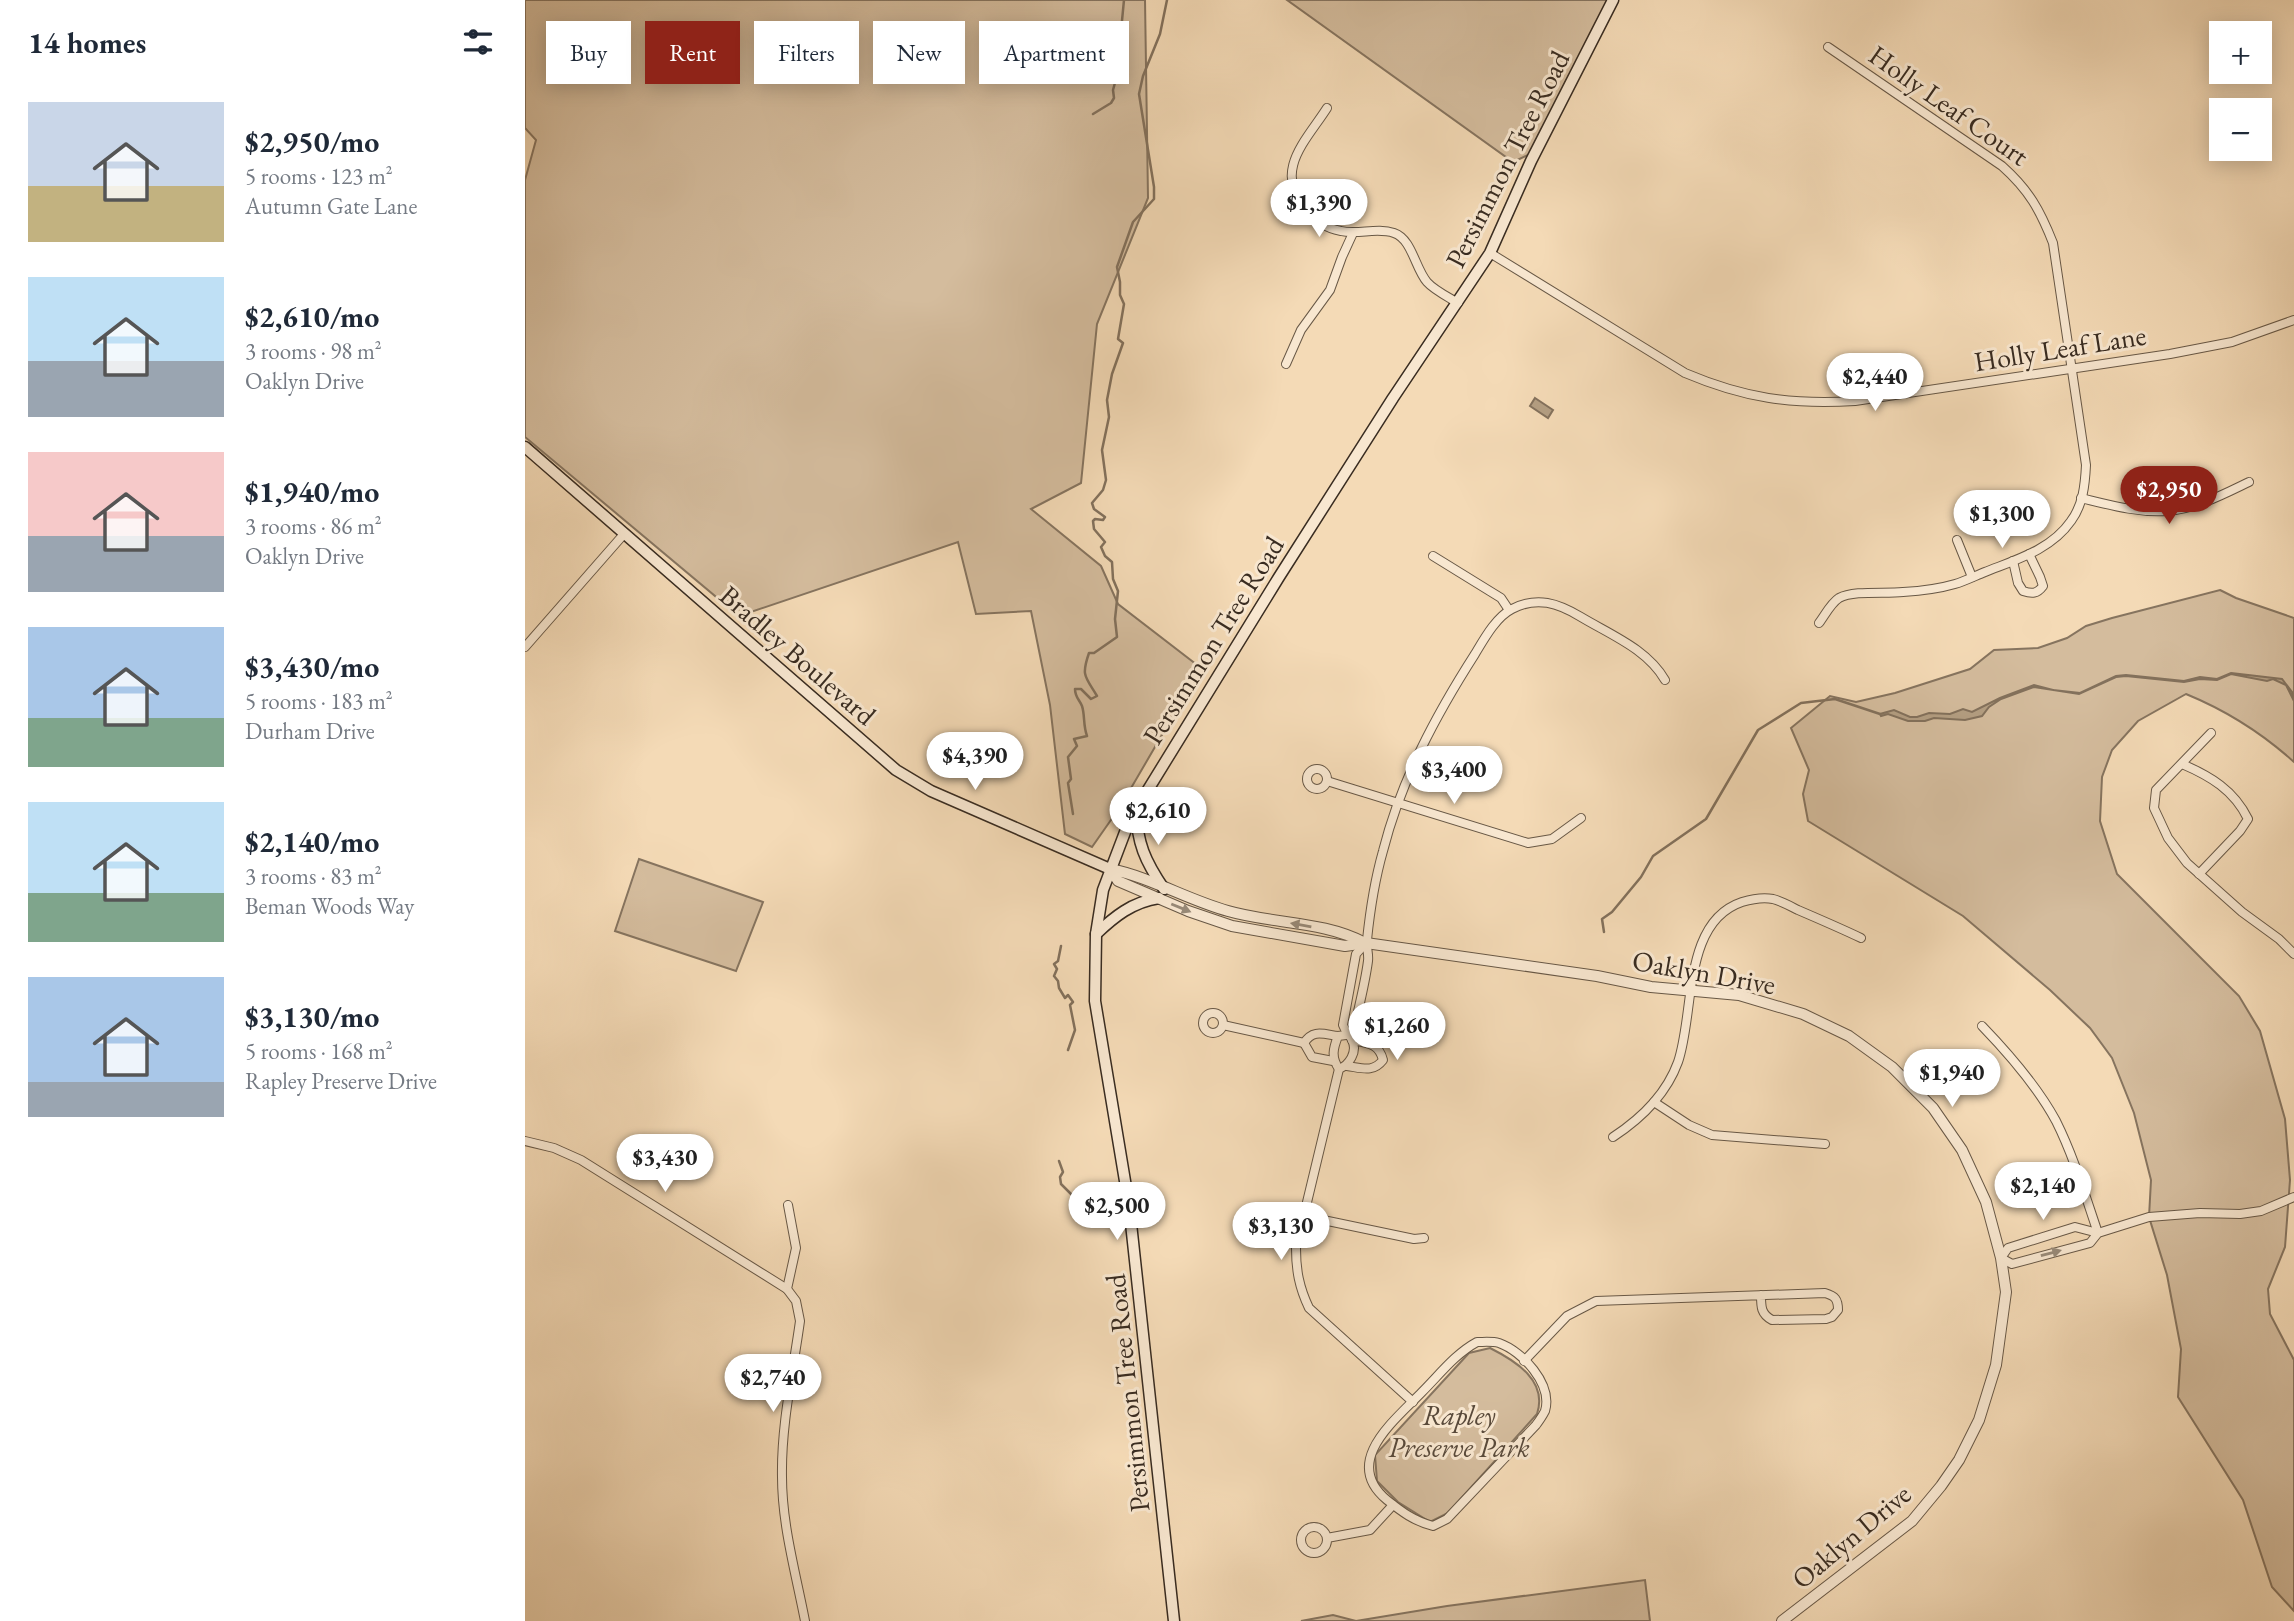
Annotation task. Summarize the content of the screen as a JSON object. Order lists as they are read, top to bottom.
{
  "streets": {
    "main road": ["Persimmon Tree Road", "Bradley Boulevard"],
    "street": ["Holly Leaf Court", "Holly Leaf Lane", "Oaklyn Drive"]
  },
  "crossings": [
    ["Holly Leaf Court", "Holly Leaf Lane"],
    ["Persimmon Tree Road", "Holly Leaf Lane"],
    ["Persimmon Tree Road", "Bradley Boulevard"],
    ["Persimmon Tree Road", "Oaklyn Drive"],
    ["Bradley Boulevard", "Oaklyn Drive"]
  ],
  "parks": ["Rapley Preserve Park"],
  "page": {
    "heading": "14 homes",
    "map_buttons": ["+", "−"],
    "chip": [
      "Buy",
      "Rent",
      "Filters",
      "New",
      "Apartment"
    ],
    "list": [
      {
        "name": "$2,950/mo",
        "note": "5 rooms · 123 m² · Autumn Gate Lane"
      },
      {
        "name": "$2,610/mo",
        "note": "3 rooms · 98 m² · Oaklyn Drive"
      },
      {
        "name": "$1,940/mo",
        "note": "3 rooms · 86 m² · Oaklyn Drive"
      },
      {
        "name": "$3,430/mo",
        "note": "5 rooms · 183 m² · Durham Drive"
      },
      {
        "name": "$2,140/mo",
        "note": "3 rooms · 83 m² · Beman Woods Way"
      },
      {
        "name": "$3,130/mo",
        "note": "5 rooms · 168 m² · Rapley Preserve Drive"
      }
    ],
    "price": [
      "$1,390",
      "$2,440",
      "$2,950",
      "$1,300",
      "$4,390",
      "$3,400",
      "$2,610",
      "$1,260",
      "$1,940",
      "$3,430",
      "$2,140",
      "$2,500",
      "$3,130",
      "$2,740"
    ]
  }
}
